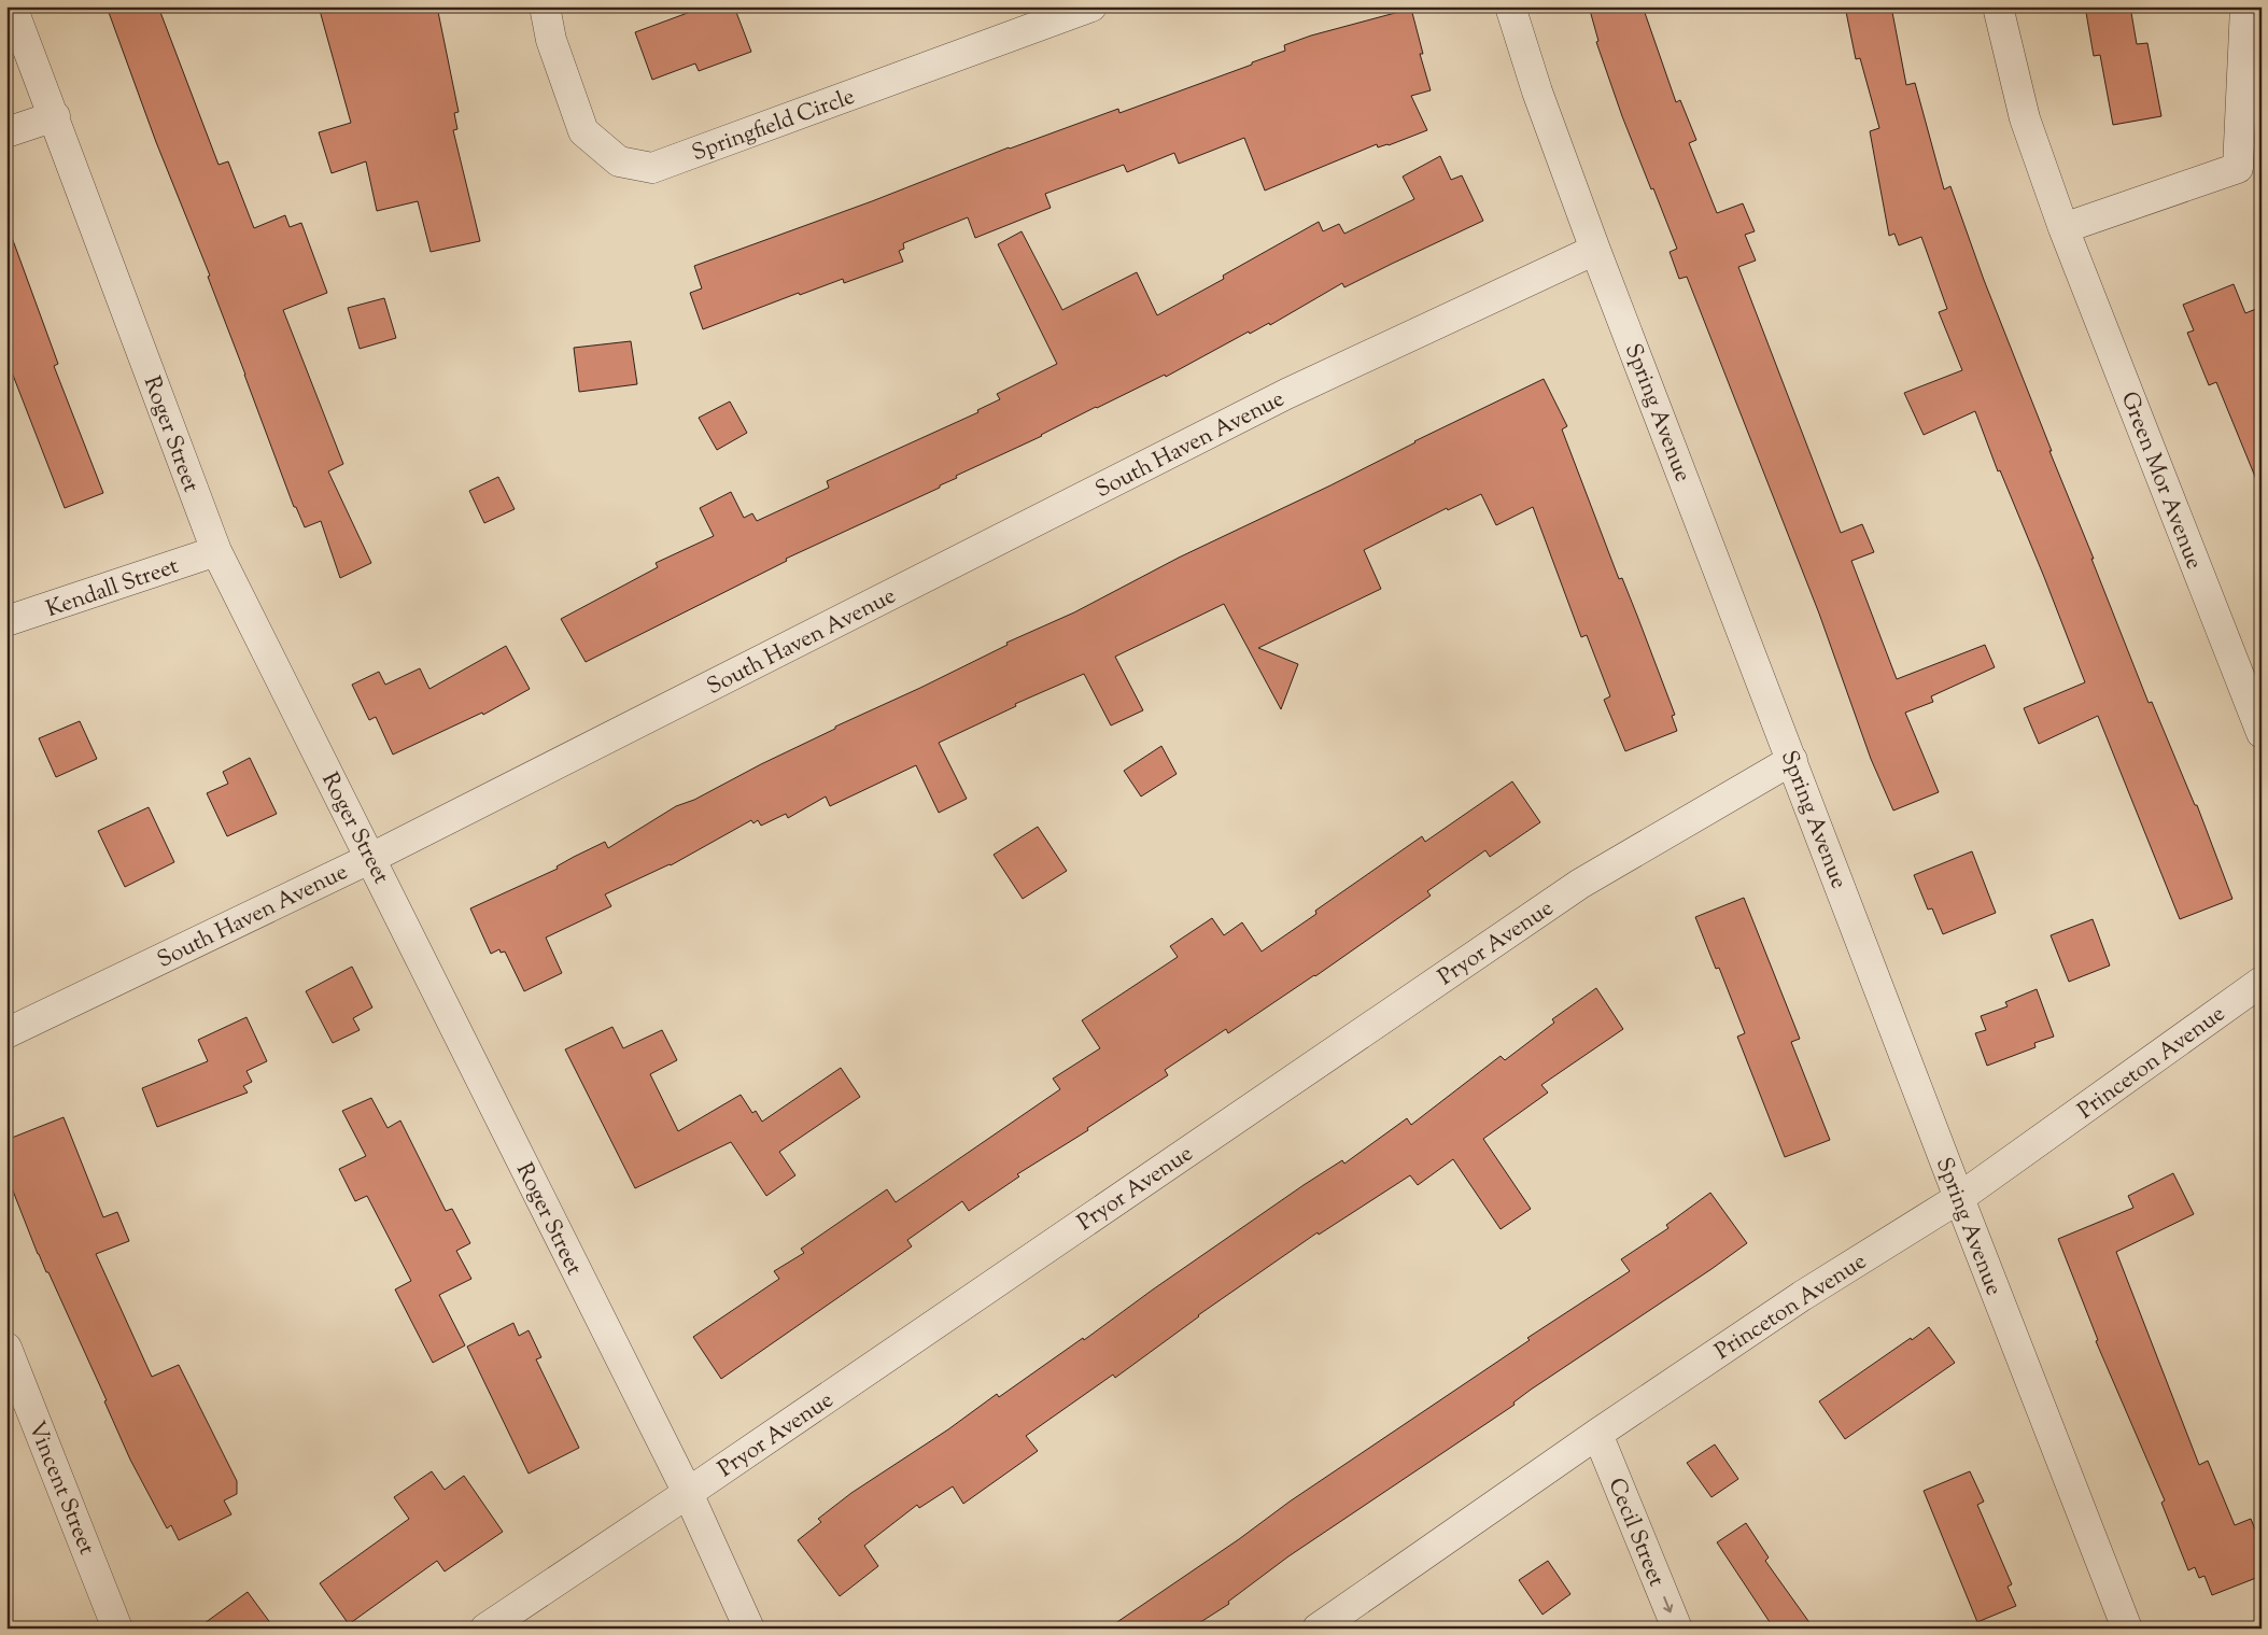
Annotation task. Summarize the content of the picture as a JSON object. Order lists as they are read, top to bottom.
{
  "streets": {
    "street": [
      "Springfield Circle",
      "Spring Avenue",
      "Roger Street",
      "South Haven Avenue",
      "Green Mor Avenue",
      "Kendall Street",
      "Pryor Avenue",
      "Princeton Avenue",
      "Vincent Street",
      "Cecil Street"
    ]
  },
  "crossings": [
    ["Spring Avenue", "South Haven Avenue"],
    ["Spring Avenue", "Pryor Avenue"],
    ["Spring Avenue", "Princeton Avenue"],
    ["Roger Street", "South Haven Avenue"],
    ["Roger Street", "Kendall Street"],
    ["Roger Street", "Pryor Avenue"],
    ["Princeton Avenue", "Cecil Street"]
  ],
  "one_way": ["Cecil Street"]
}
